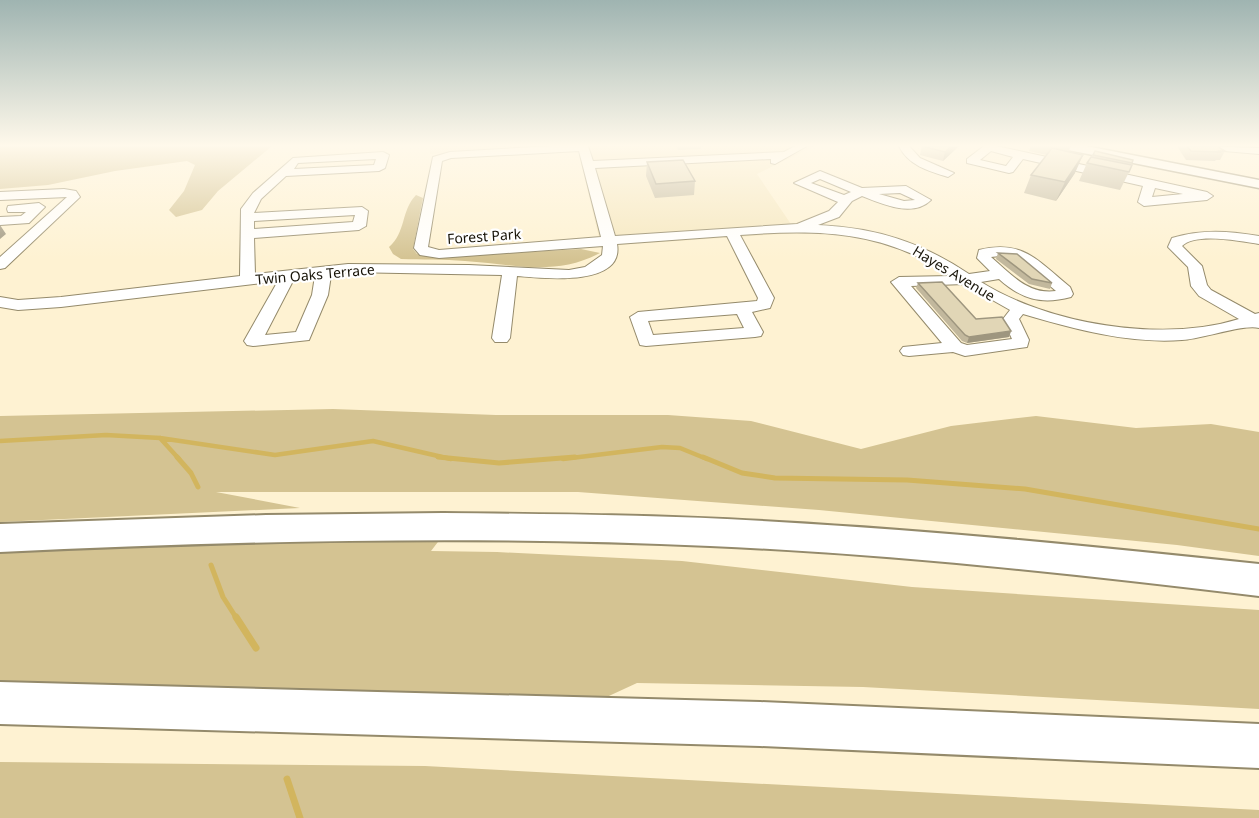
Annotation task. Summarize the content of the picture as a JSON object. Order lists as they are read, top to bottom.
{
  "streets": {
    "street": ["Forest Park", "Hayes Avenue", "Twin Oaks Terrace"]
  },
  "crossings": [
    ["Forest Park", "Hayes Avenue"],
    ["Forest Park", "Twin Oaks Terrace"],
    ["Hayes Avenue", "Twin Oaks Terrace"]
  ]
}
